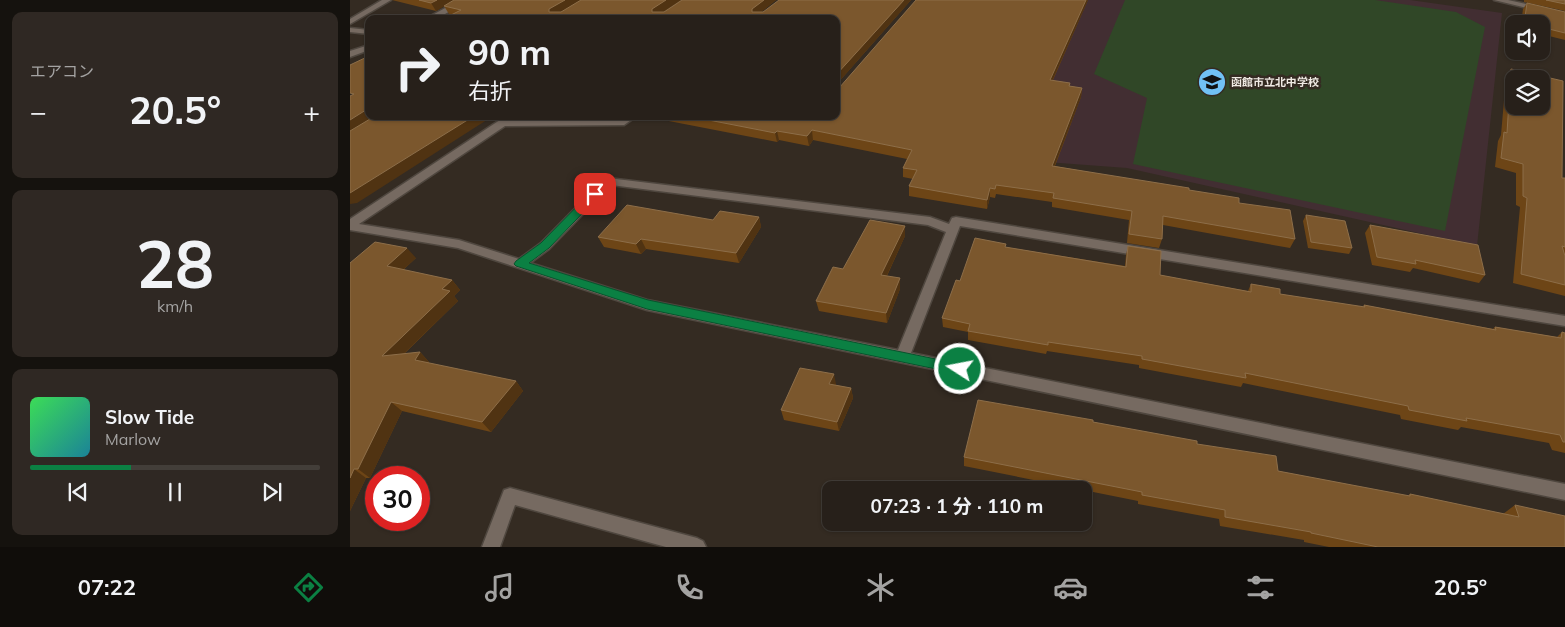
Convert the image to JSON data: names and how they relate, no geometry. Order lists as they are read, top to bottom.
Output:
{
  "places": {
    "school or university": ["函館市立北中学校"]
  },
  "page": {
    "tile": [
      "エアコン",
      ["28", "km/h"]
    ],
    "turn": ["90 m", "右折"],
    "heat": ["−", "20.5°", "+"],
    "song": ["Slow Tide", "Marlow"],
    "limit": "30",
    "trip": "07:23 · 1 分 · 110 m",
    "tabs": ["07:22", "20.5°"]
  }
}
